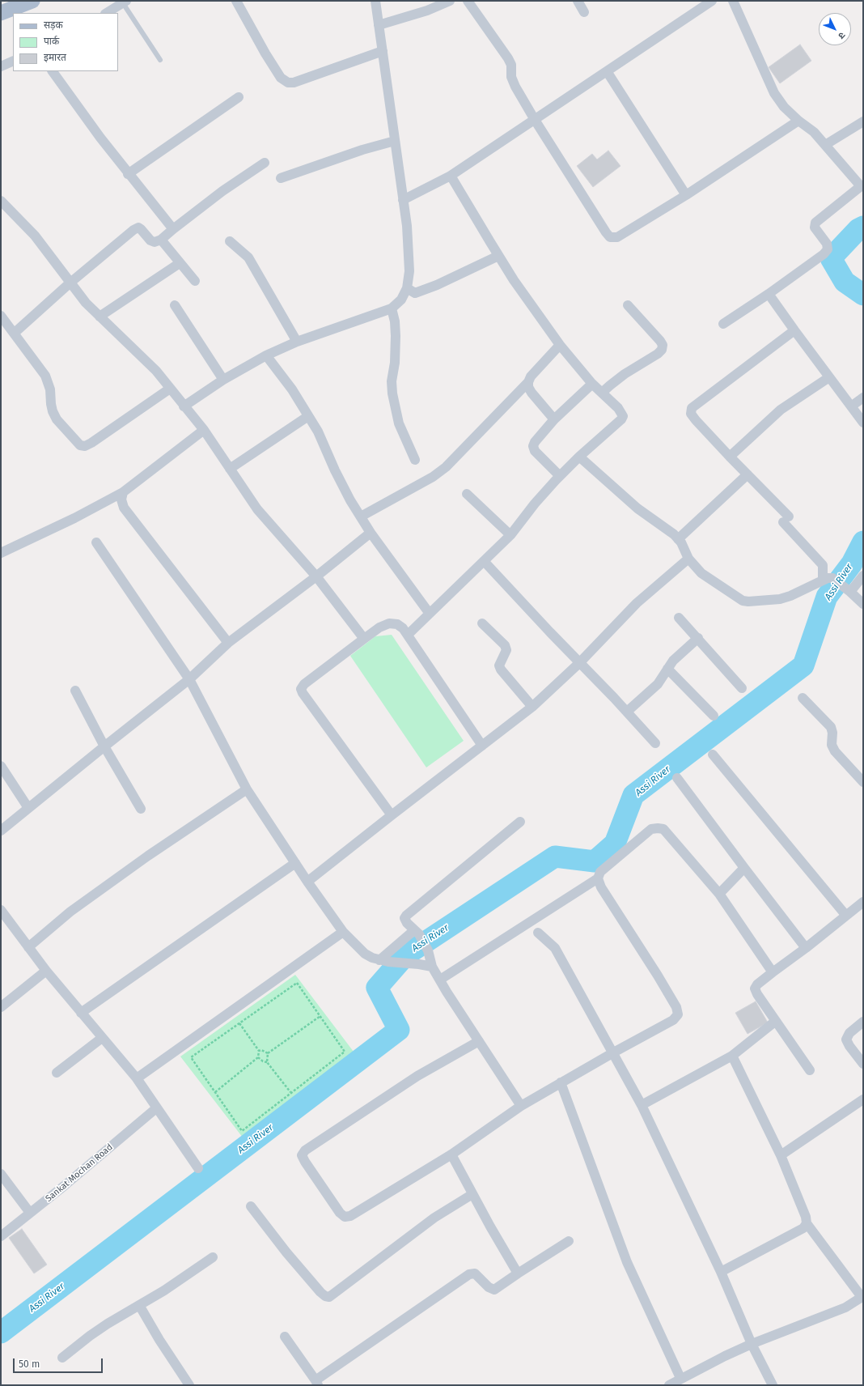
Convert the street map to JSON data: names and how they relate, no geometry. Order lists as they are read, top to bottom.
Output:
{
  "streets": {
    "street": ["Sankat Mochan Road"]
  },
  "water": ["Assi River"],
  "legend": ["सड़क", "पार्क", "इमारत"],
  "scale_bar": "50 m",
  "north": "bottom right"
}
